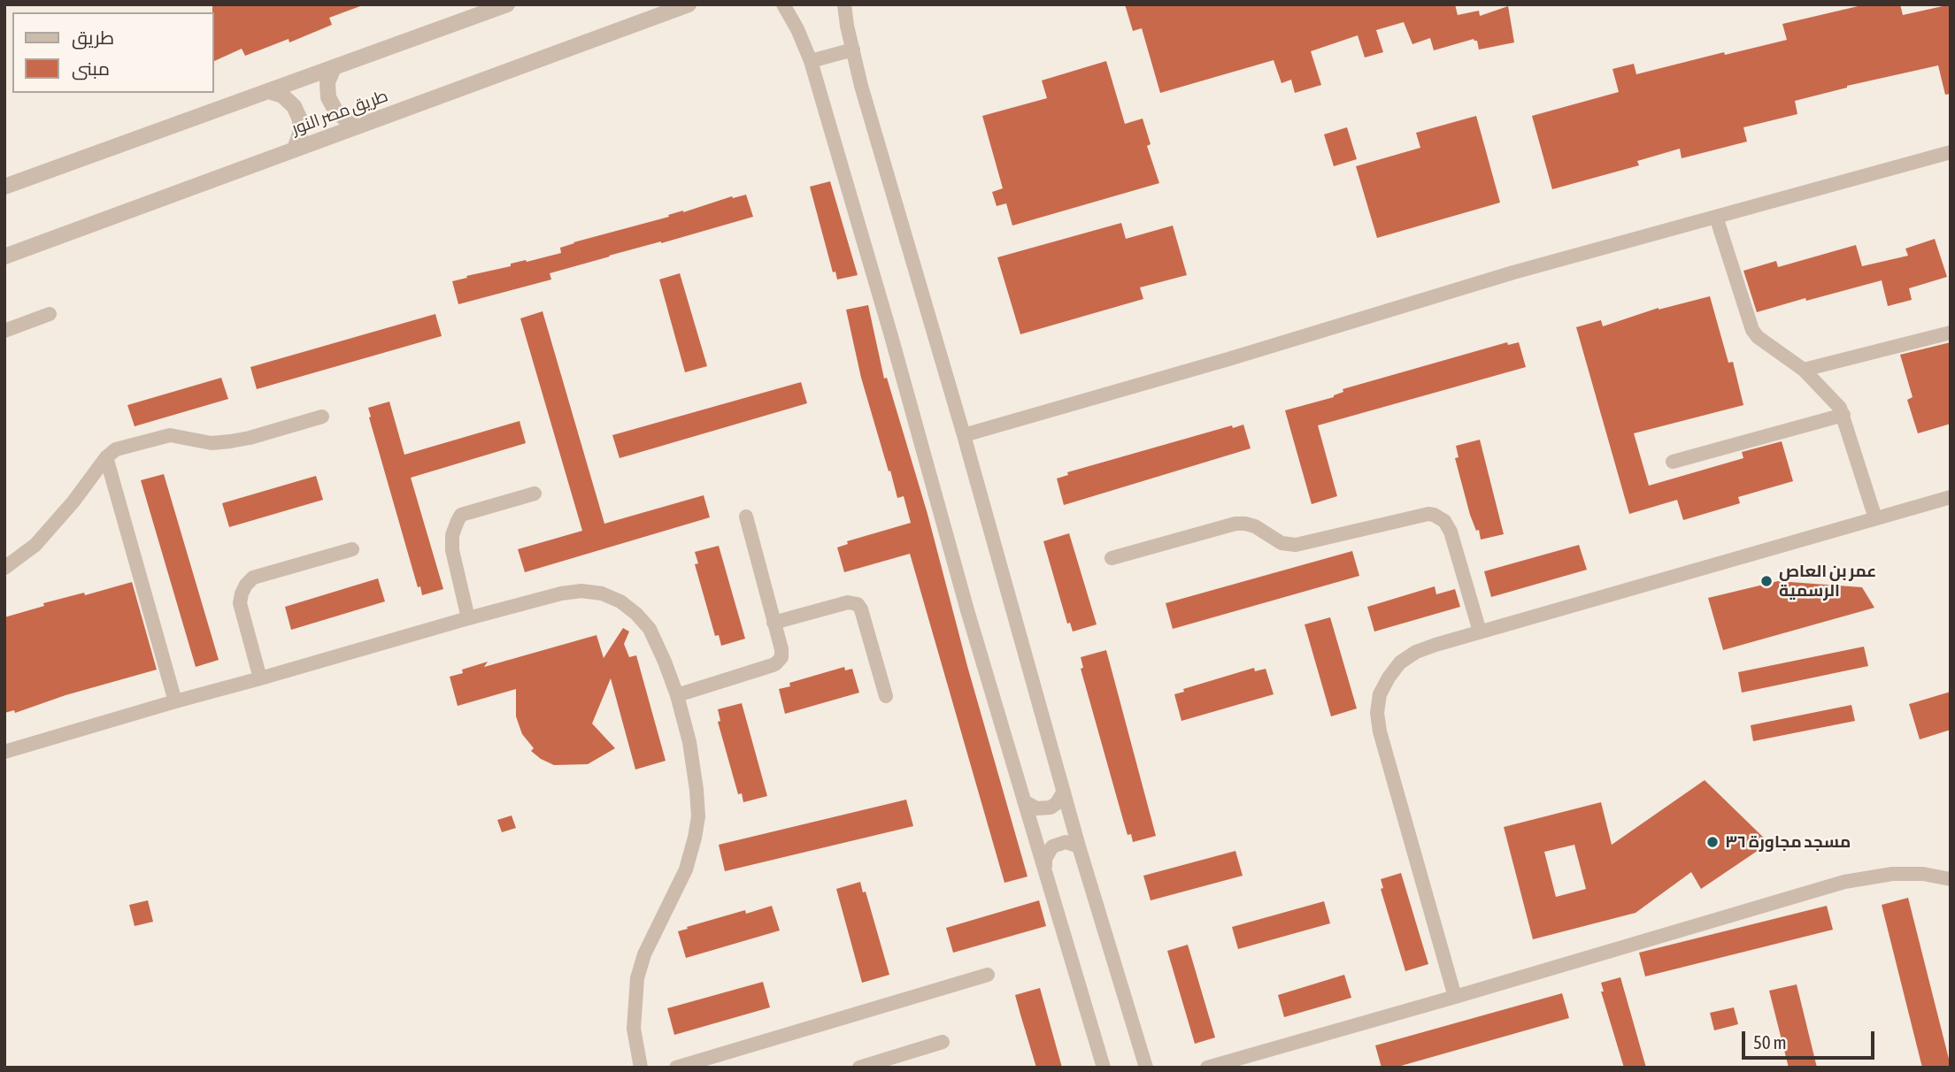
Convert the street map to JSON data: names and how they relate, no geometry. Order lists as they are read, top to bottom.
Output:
{
  "streets": {
    "street": ["طريق مصر النور"]
  },
  "places": ["عمر بن العاص الرسمية", "مسجد مجاورة ٣٦"],
  "legend": ["طريق", "مبنى"],
  "scale_bar": "50 m"
}
